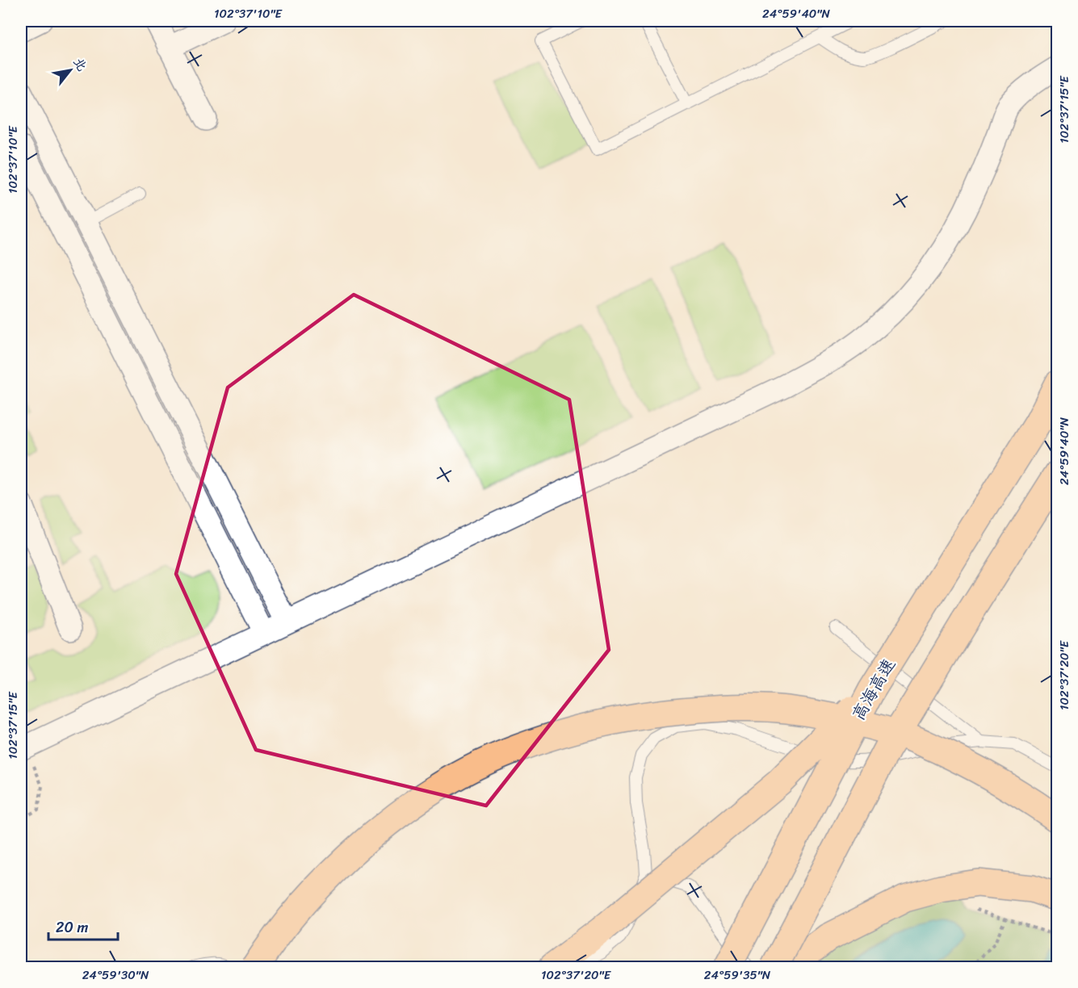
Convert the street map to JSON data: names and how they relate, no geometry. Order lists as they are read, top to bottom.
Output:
{
  "streets": {
    "highway": ["高海高速"]
  },
  "scale_bar": "20 m",
  "north": "top right",
  "coordinates": [
    "102°37'10\"E",
    "24°59'40\"N",
    "102°37'15\"E",
    "102°37'20\"E",
    "24°59'30\"N",
    "24°59'35\"N"
  ]
}
